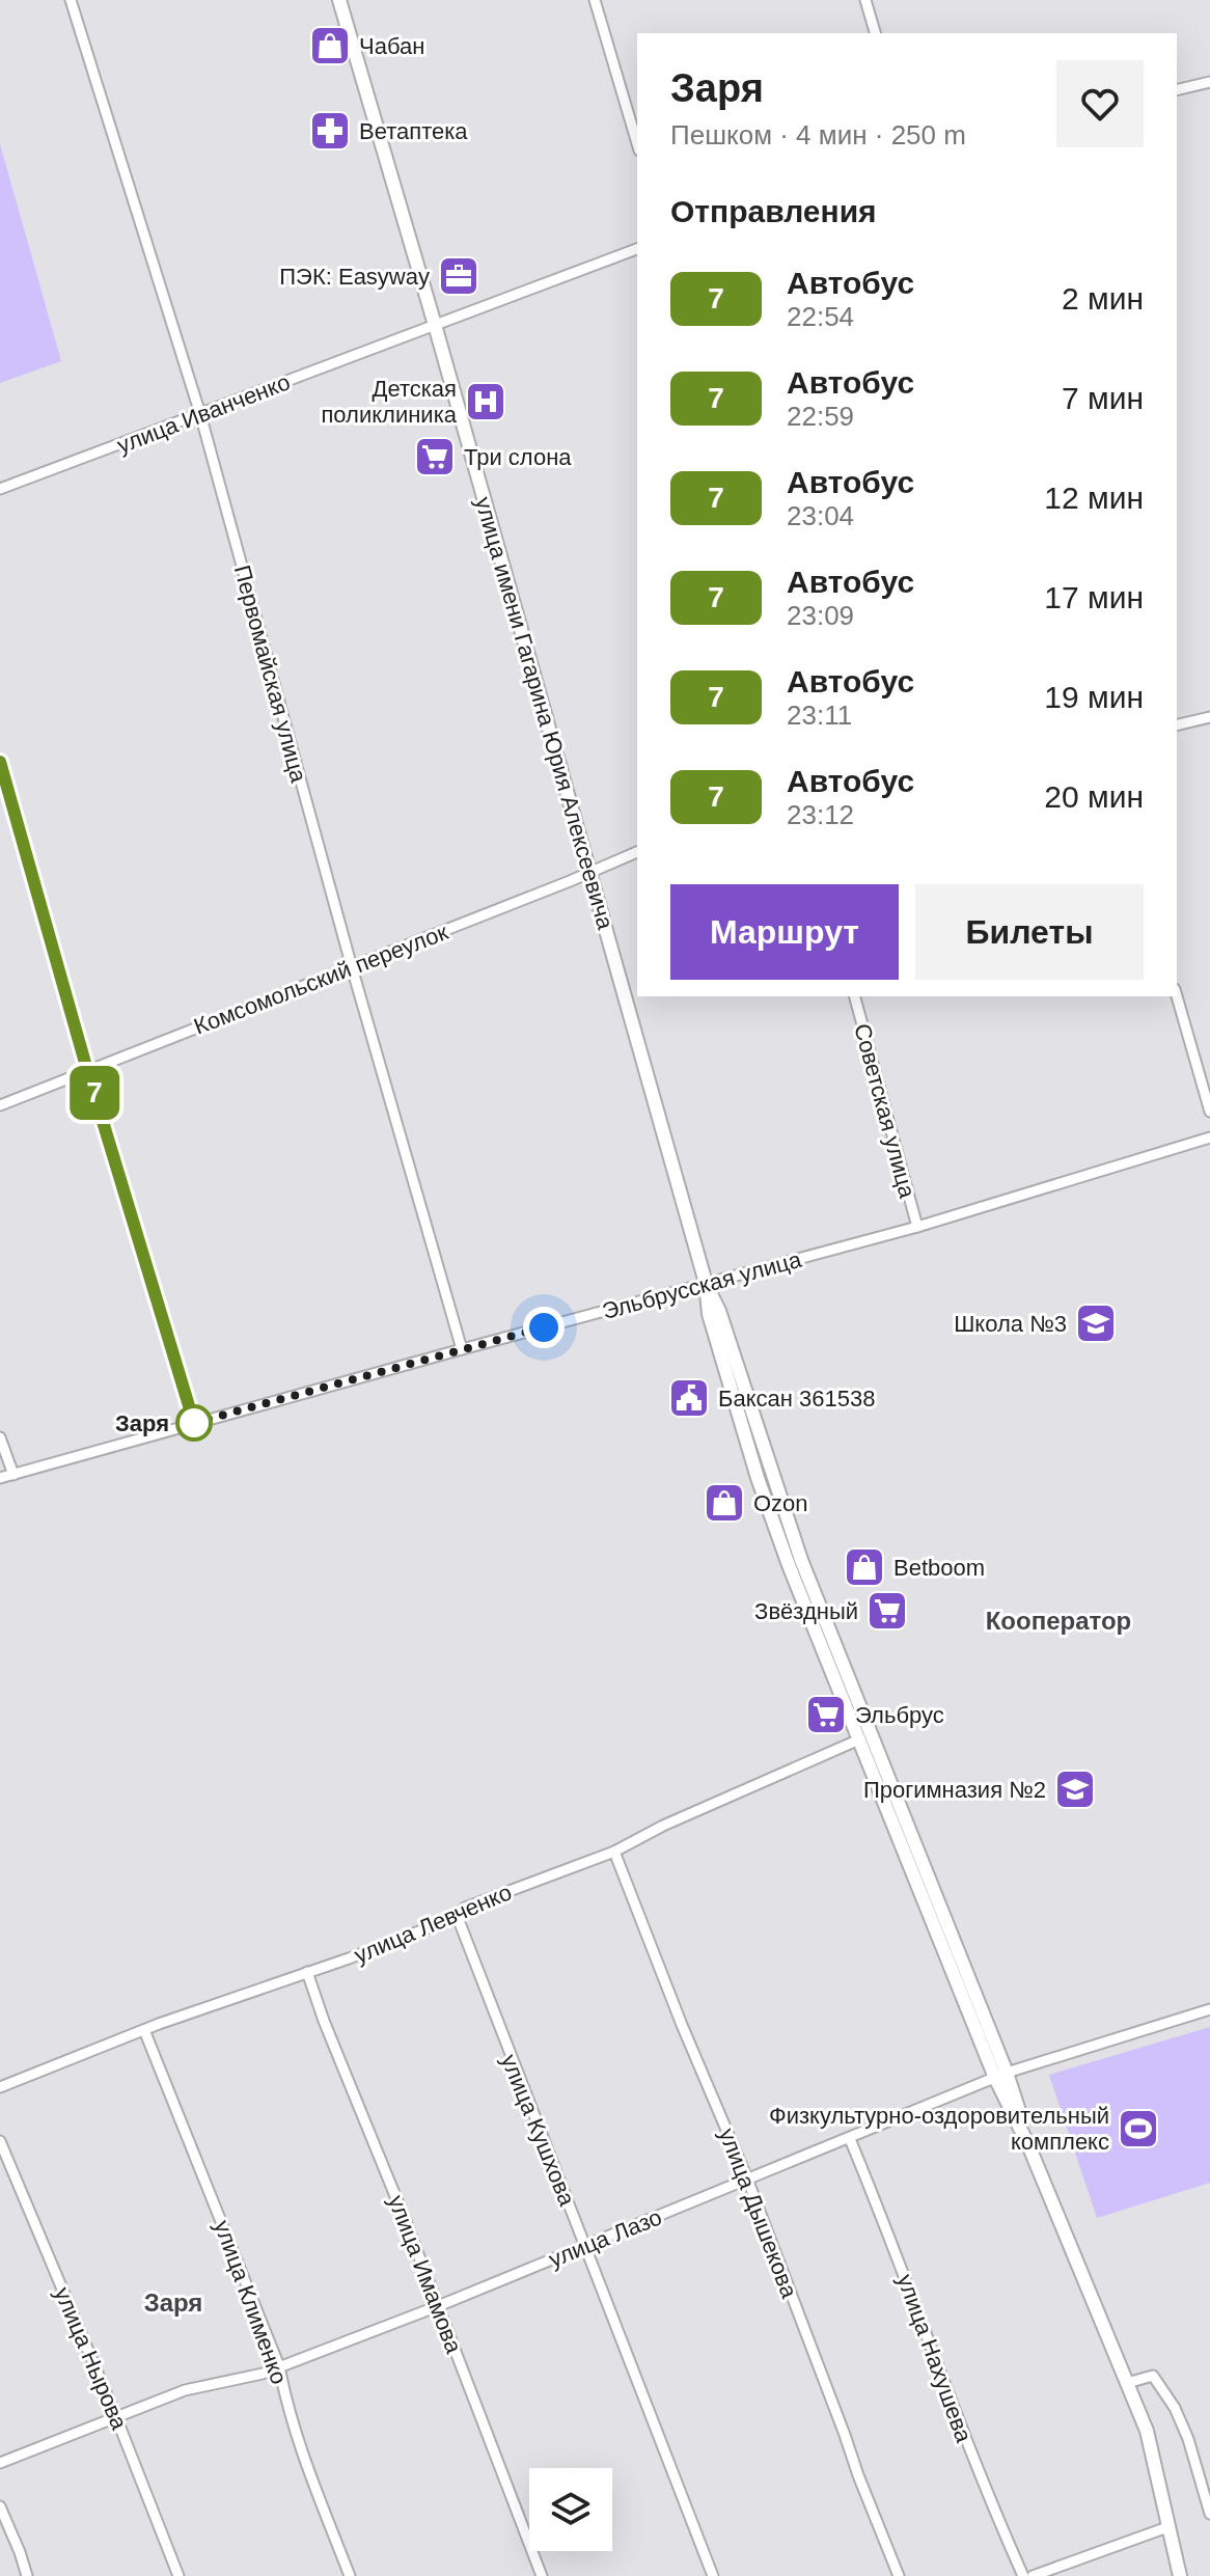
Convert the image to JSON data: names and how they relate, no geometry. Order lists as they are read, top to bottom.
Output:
{
  "streets": {
    "street": [
      "улица Иванченко",
      "Первомайская улица",
      "улица имени Гагарина Юрия Алексеевича",
      "Комсомольский переулок",
      "Советская улица",
      "Эльбрусская улица",
      "улица Левченко",
      "улица Кушхова",
      "улица Дышекова",
      "улица Лазо",
      "улица Имамова",
      "улица Клименко",
      "улица Нырова",
      "улица Нахушева"
    ]
  },
  "crossings": [
    ["улица Иванченко", "Первомайская улица"],
    ["улица Иванченко", "улица имени Гагарина Юрия Алексеевича"],
    ["Первомайская улица", "Комсомольский переулок"],
    ["Первомайская улица", "Эльбрусская улица"],
    ["улица имени Гагарина Юрия Алексеевича", "Комсомольский переулок"],
    ["улица имени Гагарина Юрия Алексеевича", "Эльбрусская улица"],
    ["улица имени Гагарина Юрия Алексеевича", "улица Левченко"],
    ["улица имени Гагарина Юрия Алексеевича", "улица Лазо"],
    ["Советская улица", "Эльбрусская улица"],
    ["улица Левченко", "улица Кушхова"],
    ["улица Левченко", "улица Дышекова"],
    ["улица Левченко", "улица Имамова"],
    ["улица Левченко", "улица Клименко"],
    ["улица Кушхова", "улица Лазо"],
    ["улица Дышекова", "улица Лазо"],
    ["улица Лазо", "улица Имамова"],
    ["улица Лазо", "улица Клименко"],
    ["улица Лазо", "улица Нырова"],
    ["улица Лазо", "улица Нахушева"]
  ],
  "districts": ["Кооператор", "Заря"],
  "places": {
    "shop": ["Чабан", "Ozon", "Betboom"],
    "pharmacy": ["Ветаптека"],
    "office": ["ПЭК: Easyway"],
    "hospital": ["Детская поликлиника"],
    "supermarket": ["Три слона", "Звёздный", "Эльбрус"],
    "school or university": ["Школа №3", "Прогимназия №2"],
    "public building": ["Баксан 361538"],
    "other": ["Заря"],
    "sports": ["Физкультурно-оздоровительный комплекс"]
  },
  "lines": ["bus line 7"],
  "page": {
    "on_map": "7",
    "heading": [
      ["Заря", "Пешком · 4 мин · 250 m"],
      "Отправления"
    ],
    "list": [
      {
        "mark": "7",
        "name": "Автобус",
        "note": "22:54",
        "value": "2 мин"
      },
      {
        "mark": "7",
        "name": "Автобус",
        "note": "22:59",
        "value": "7 мин"
      },
      {
        "mark": "7",
        "name": "Автобус",
        "note": "23:04",
        "value": "12 мин"
      },
      {
        "mark": "7",
        "name": "Автобус",
        "note": "23:09",
        "value": "17 мин"
      },
      {
        "mark": "7",
        "name": "Автобус",
        "note": "23:11",
        "value": "19 мин"
      },
      {
        "mark": "7",
        "name": "Автобус",
        "note": "23:12",
        "value": "20 мин"
      }
    ],
    "buttons": ["Маршрут", "Билеты"]
  }
}
